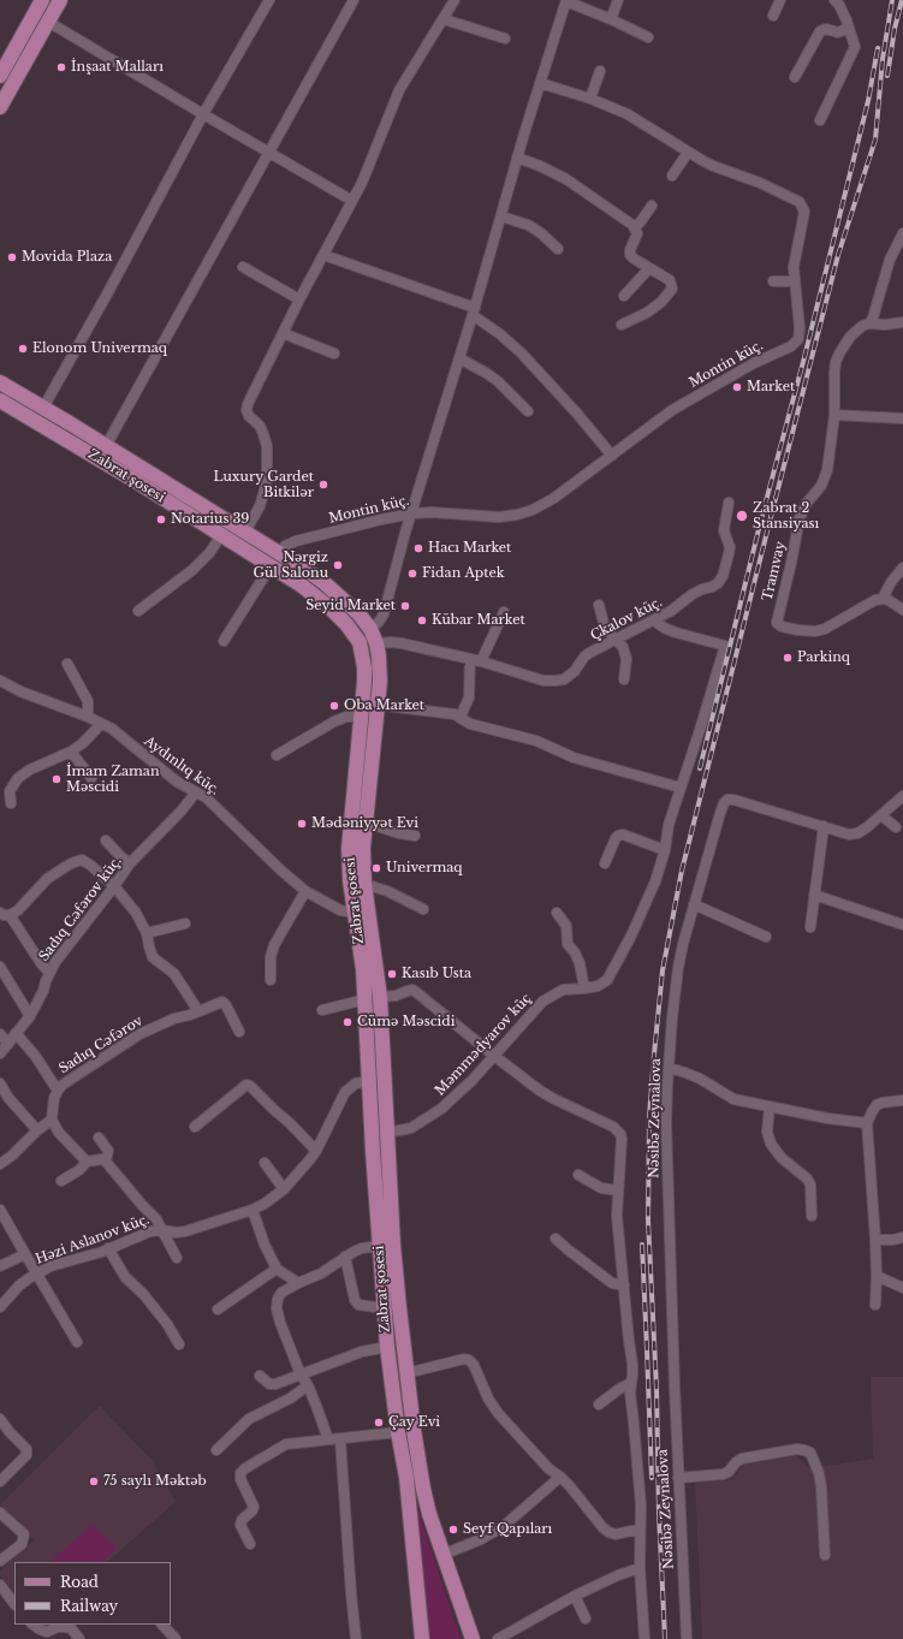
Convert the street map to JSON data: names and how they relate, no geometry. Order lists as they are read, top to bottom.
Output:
{
  "streets": {
    "main road": ["Zabrat şosesi"],
    "street": [
      "Montin küç.",
      "Tramvay",
      "Çkalov küç.",
      "Aydınlıq küç.",
      "Sadıq Cəfərov küç.",
      "Sadıq Cəfərov",
      "Məmmədyarov küç",
      "Nəsibə Zeynalova",
      "Həzi Aslanov küç."
    ]
  },
  "crossings": [
    ["Montin küç.", "Zabrat şosesi"],
    ["Zabrat şosesi", "Çkalov küç."],
    ["Zabrat şosesi", "Aydınlıq küç."],
    ["Zabrat şosesi", "Məmmədyarov küç"],
    ["Zabrat şosesi", "Həzi Aslanov küç."],
    ["Çkalov küç.", "Məmmədyarov küç"],
    ["Aydınlıq küç.", "Sadıq Cəfərov küç."]
  ],
  "places": [
    "İnşaat Malları",
    "Movida Plaza",
    "Elonom Univermaq",
    "Market",
    "Luxury Gardet Bitkilər",
    "Zabrat 2 Stansiyası",
    "Notarius 39",
    "Hacı Market",
    "Nərgiz Gül Salonu",
    "Fidan Aptek",
    "Seyid Market",
    "Kübar Market",
    "Parkinq",
    "Oba Market",
    "İmam Zaman Məscidi",
    "Mədəniyyət Evi",
    "Univermaq",
    "Kasıb Usta",
    "Cümə Məscidi",
    "Çay Evi",
    "75 saylı Məktəb",
    "Seyf Qapıları"
  ],
  "legend": ["Road", "Railway"]
}
